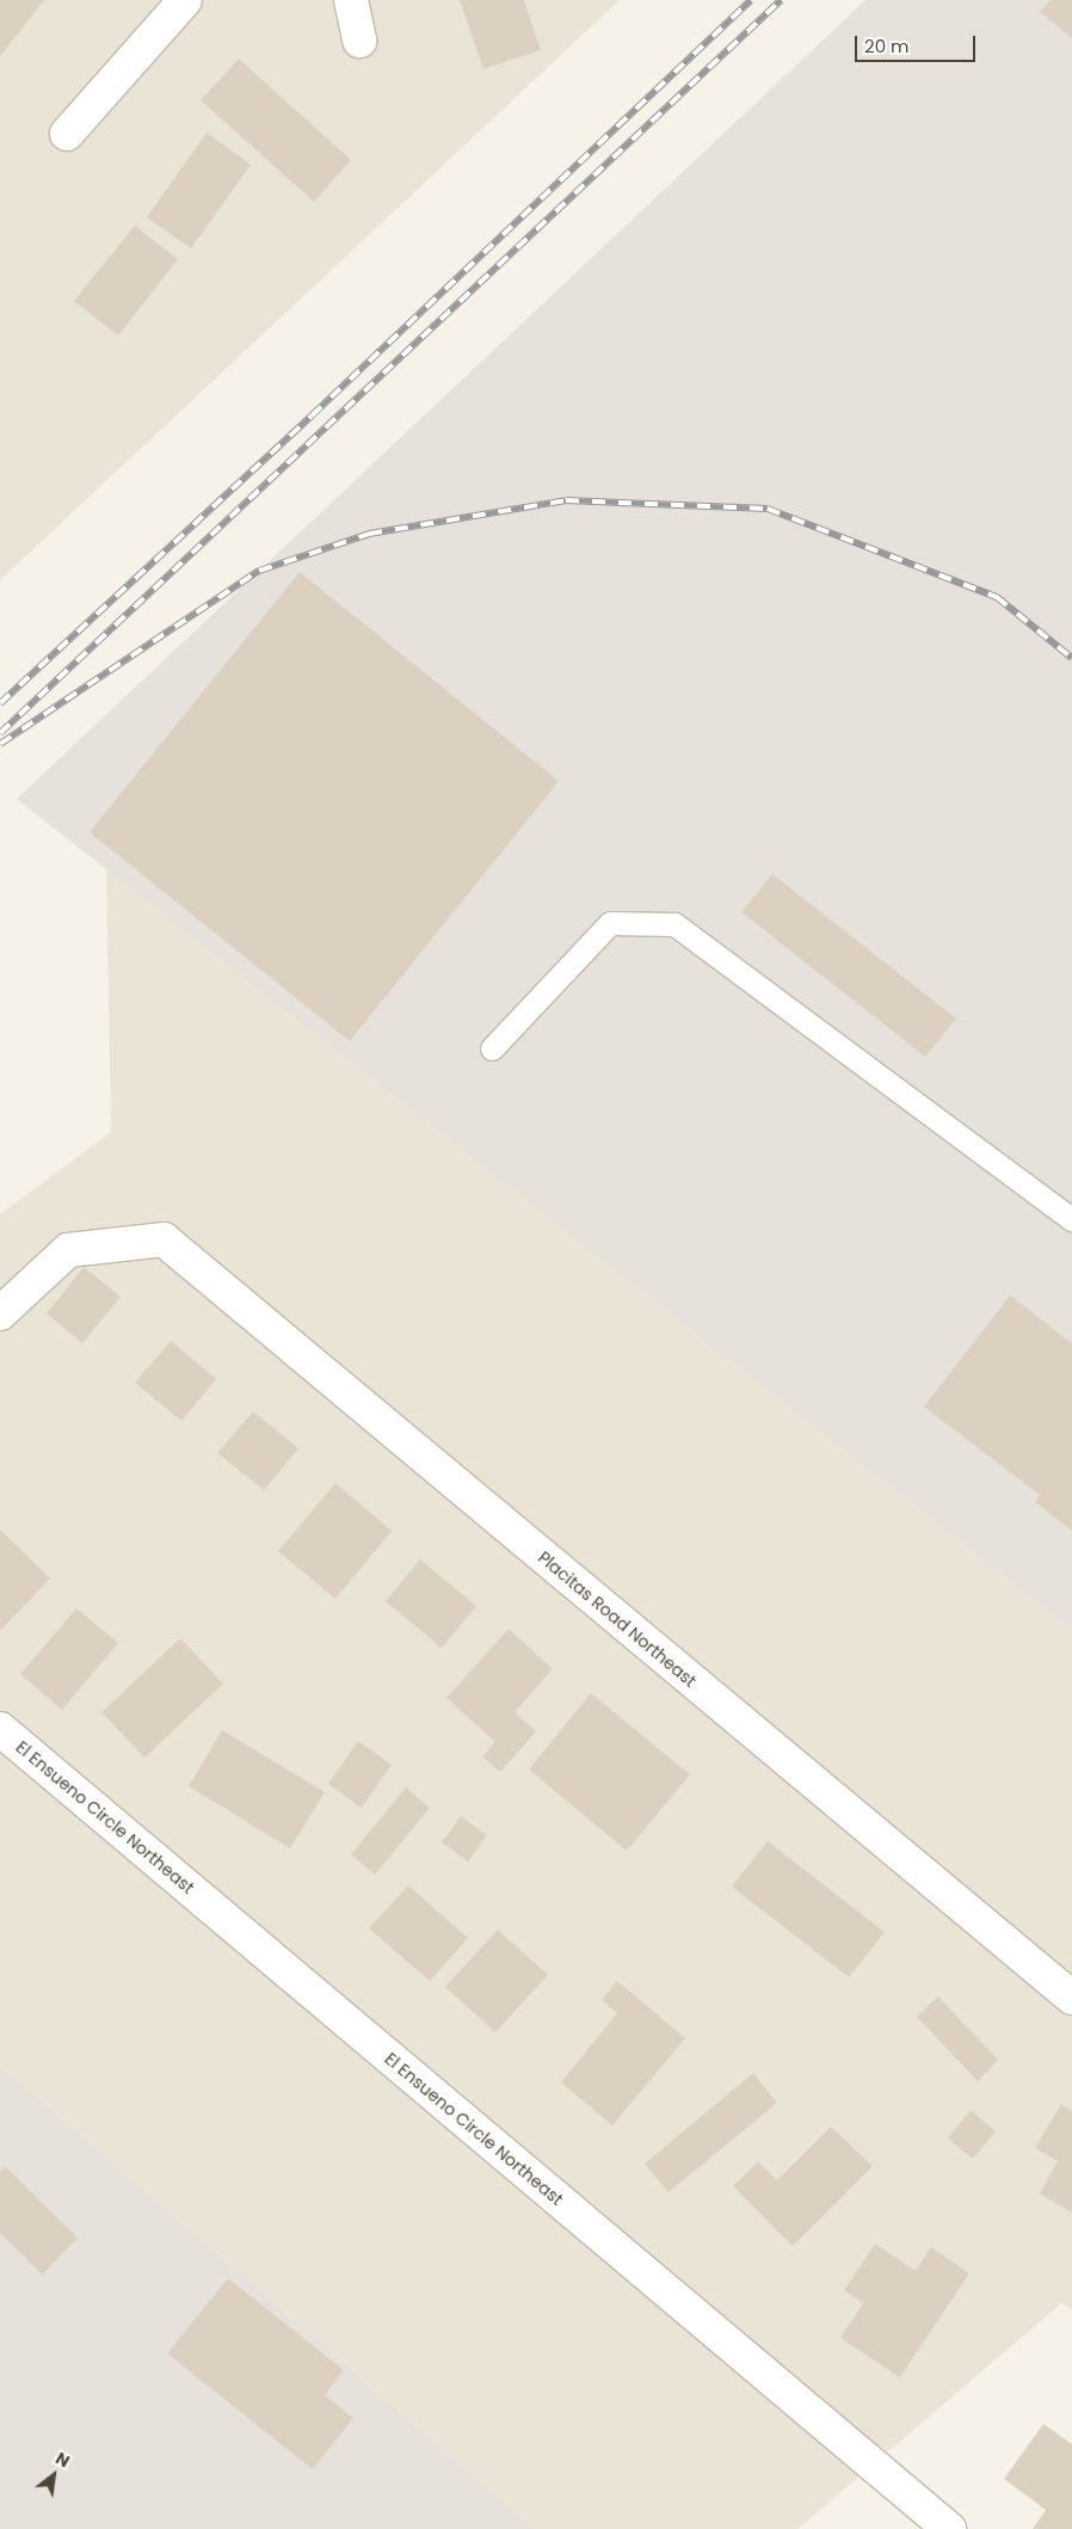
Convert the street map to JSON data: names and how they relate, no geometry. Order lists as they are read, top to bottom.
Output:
{
  "streets": {
    "street": ["Placitas Road Northeast", "El Ensueno Circle Northeast"]
  },
  "scale_bar": "20 m",
  "north": "top right"
}
